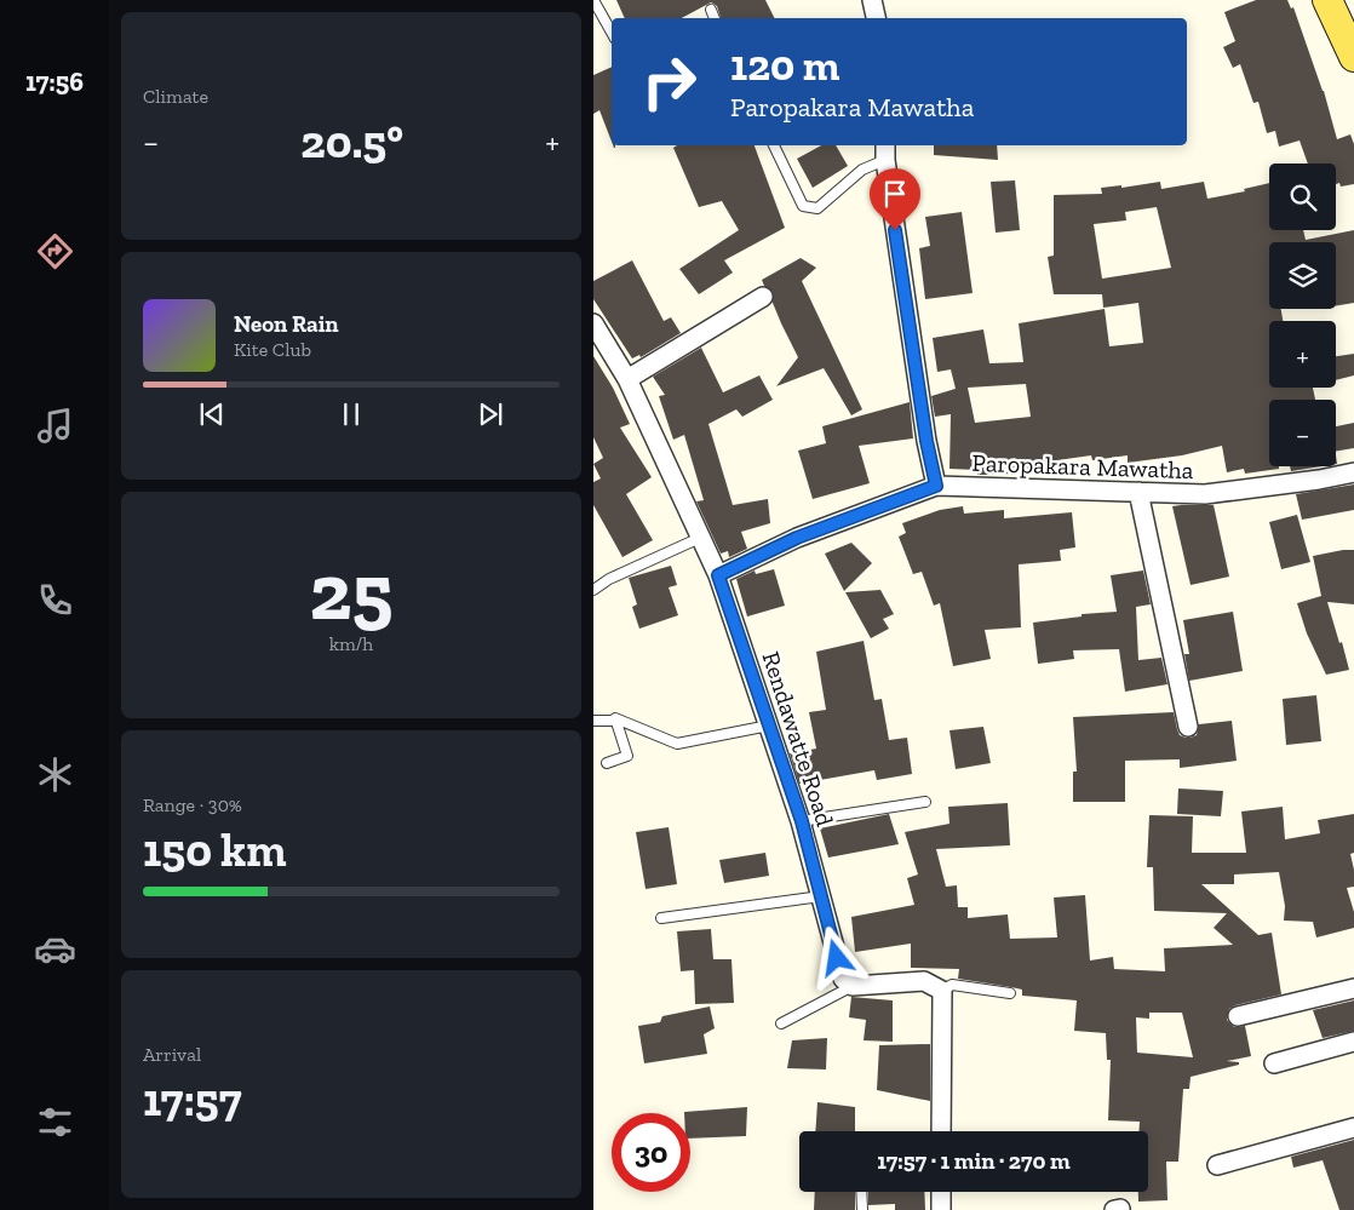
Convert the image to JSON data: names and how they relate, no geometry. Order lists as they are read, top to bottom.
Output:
{
  "streets": {
    "street": ["Paropakara Mawatha", "Rendawatte Road"]
  },
  "crossings": [
    ["Paropakara Mawatha", "Rendawatte Road"]
  ],
  "page": {
    "tabs": "17:56",
    "tile": [
      "Climate",
      ["25", "km/h"],
      ["Range · 30%", "150 km"],
      ["Arrival", "17:57"]
    ],
    "turn": ["120 m", "Paropakara Mawatha"],
    "heat": ["−", "20.5°", "+"],
    "map_buttons": ["+", "−"],
    "song": ["Neon Rain", "Kite Club"],
    "limit": "30",
    "trip": "17:57 · 1 min · 270 m"
  }
}
